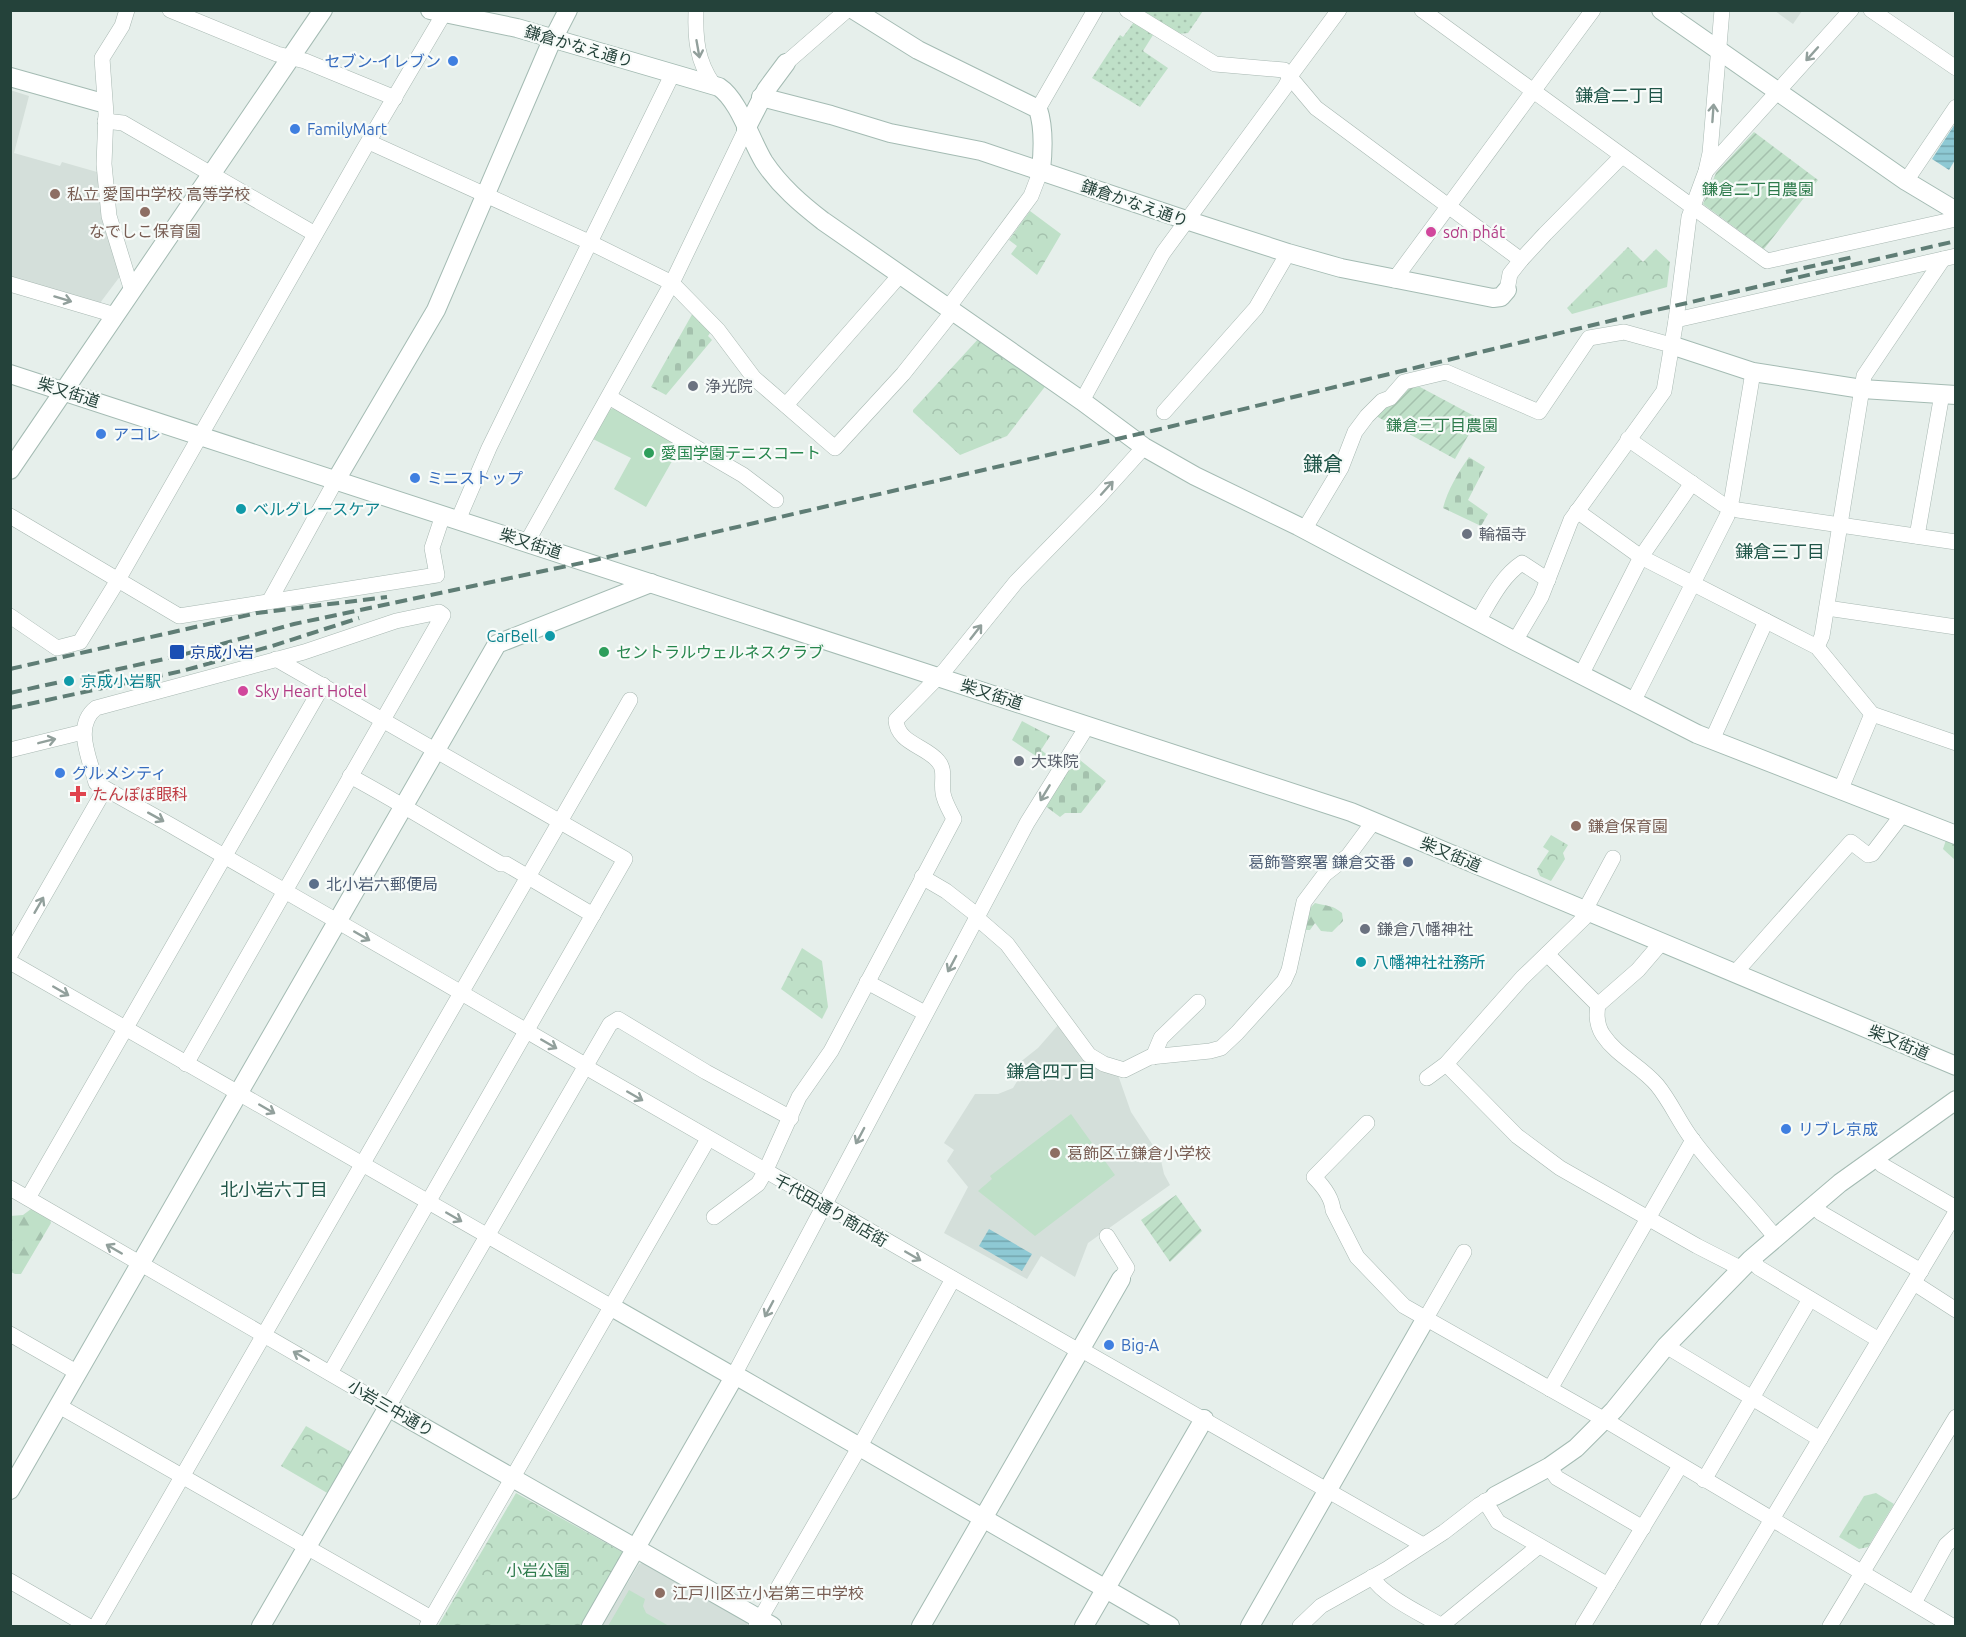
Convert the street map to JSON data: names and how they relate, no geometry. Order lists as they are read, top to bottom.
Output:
{
  "streets": {
    "street": [
      "鎌倉かなえ通り",
      "柴又街道",
      "千代田通り商店街",
      "小岩三中通り"
    ]
  },
  "one_way": ["千代田通り商店街"],
  "districts": [
    "鎌倉二丁目",
    "鎌倉",
    "鎌倉三丁目",
    "鎌倉四丁目",
    "北小岩六丁目"
  ],
  "parks": ["鎌倉二丁目農園", "鎌倉三丁目農園", "小岩公園"],
  "places": {
    "other": [
      "セブン-イレブン",
      "FamilyMart",
      "私立 愛国中学校 高等学校",
      "なでしこ保育園",
      "sơn phát",
      "浄光院",
      "アコレ",
      "愛国学園テニスコート",
      "ミニストップ",
      "ベルグレースケア",
      "輪福寺",
      "CarBell",
      "セントラルウェルネスクラブ",
      "京成小岩駅",
      "Sky Heart Hotel",
      "大珠院",
      "グルメシティ",
      "鎌倉保育園",
      "葛飾警察署 鎌倉交番",
      "北小岩六郵便局",
      "鎌倉八幡神社",
      "八幡神社社務所",
      "リブレ京成",
      "葛飾区立鎌倉小学校",
      "Big-A",
      "江戸川区立小岩第三中学校"
    ],
    "transit": ["京成小岩"],
    "health": ["たんぽぽ眼科"]
  }
}
